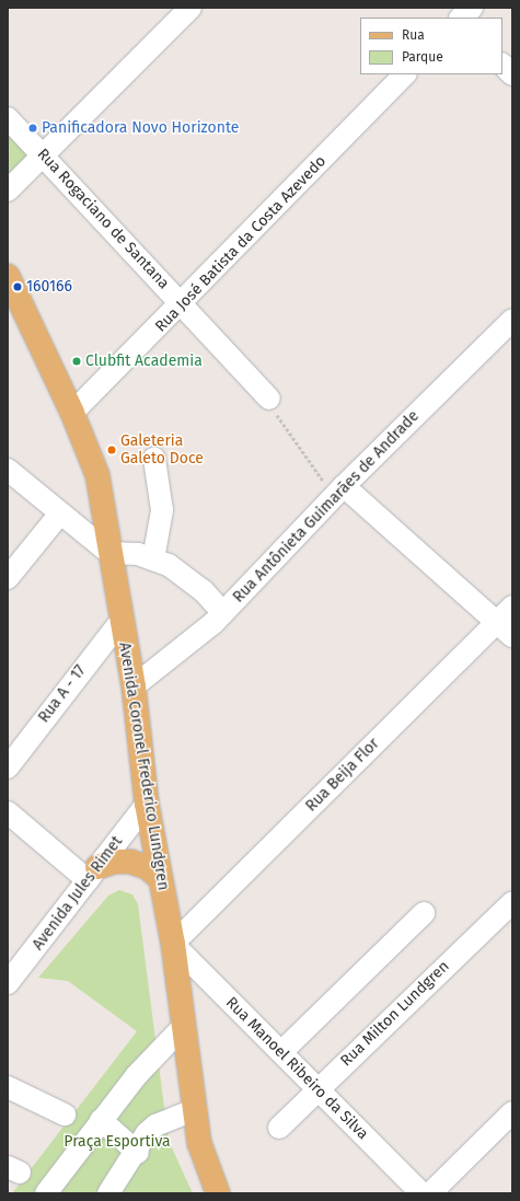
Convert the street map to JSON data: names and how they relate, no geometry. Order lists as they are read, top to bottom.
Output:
{
  "streets": {
    "main road": ["Avenida Coronel Frederico Lundgren"],
    "street": [
      "Rua Rogaciano de Santana",
      "Rua José Batista da Costa Azevedo",
      "Rua Antônieta Guimarães de Andrade",
      "Rua A - 17",
      "Rua Beija Flor",
      "Avenida Jules Rimet",
      "Rua Milton Lundgren",
      "Rua Manoel Ribeiro da Silva"
    ]
  },
  "crossings": [
    ["Rua Rogaciano de Santana", "Rua José Batista da Costa Azevedo"],
    ["Rua José Batista da Costa Azevedo", "Avenida Coronel Frederico Lundgren"],
    ["Rua Antônieta Guimarães de Andrade", "Avenida Coronel Frederico Lundgren"],
    ["Rua A - 17", "Avenida Coronel Frederico Lundgren"],
    ["Avenida Coronel Frederico Lundgren", "Rua Beija Flor"],
    ["Avenida Coronel Frederico Lundgren", "Avenida Jules Rimet"],
    ["Avenida Coronel Frederico Lundgren", "Rua Manoel Ribeiro da Silva"],
    ["Rua Beija Flor", "Rua Manoel Ribeiro da Silva"],
    ["Rua Milton Lundgren", "Rua Manoel Ribeiro da Silva"]
  ],
  "parks": ["Praça Esportiva"],
  "places": [
    "Panificadora Novo Horizonte",
    "160166",
    "Clubfit Academia",
    "Galeteria Galeto Doce"
  ],
  "legend": ["Rua", "Parque"]
}
